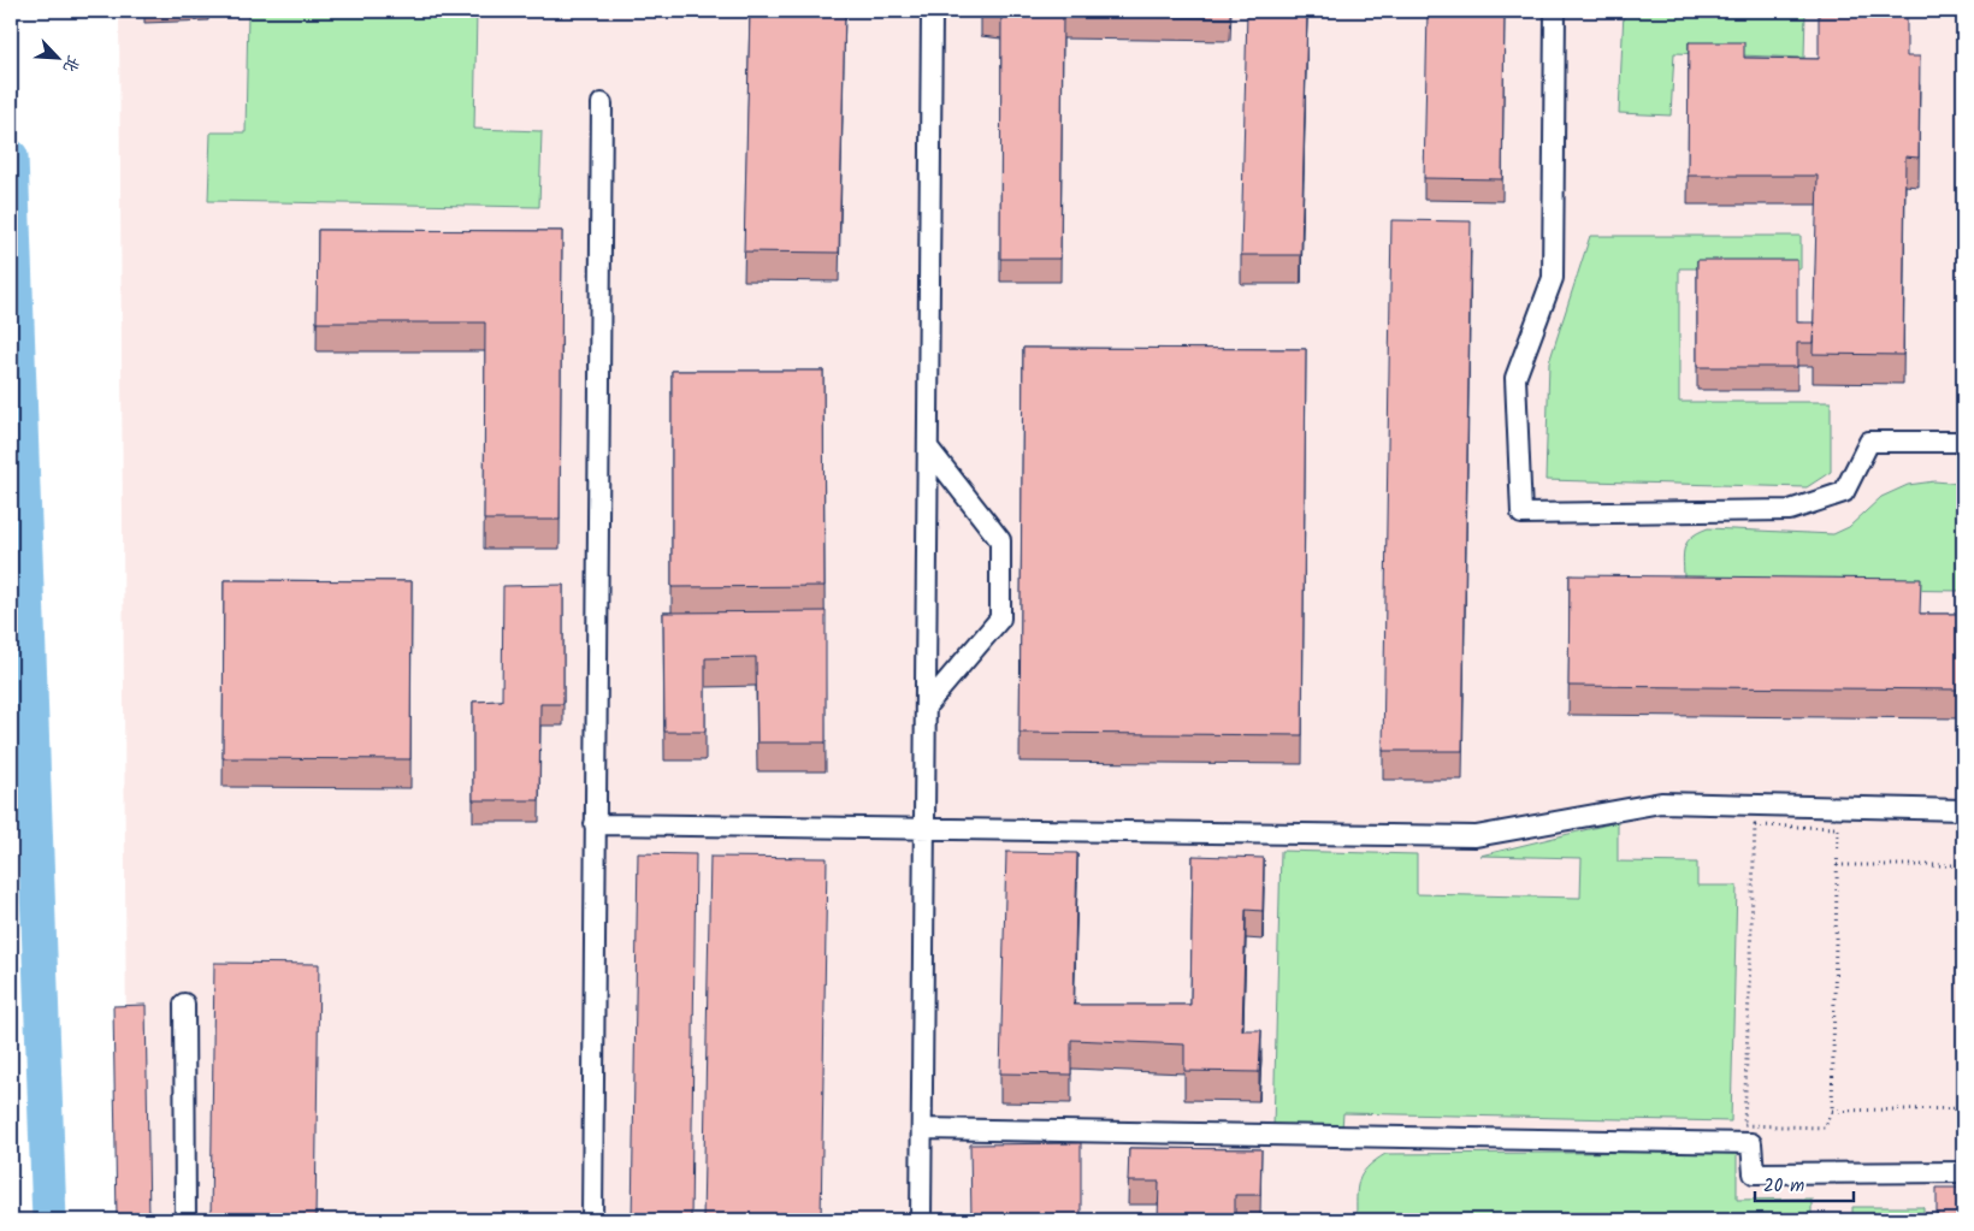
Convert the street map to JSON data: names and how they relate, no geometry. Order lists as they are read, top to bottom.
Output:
{
  "scale_bar": "20 m",
  "north": "bottom right"
}
